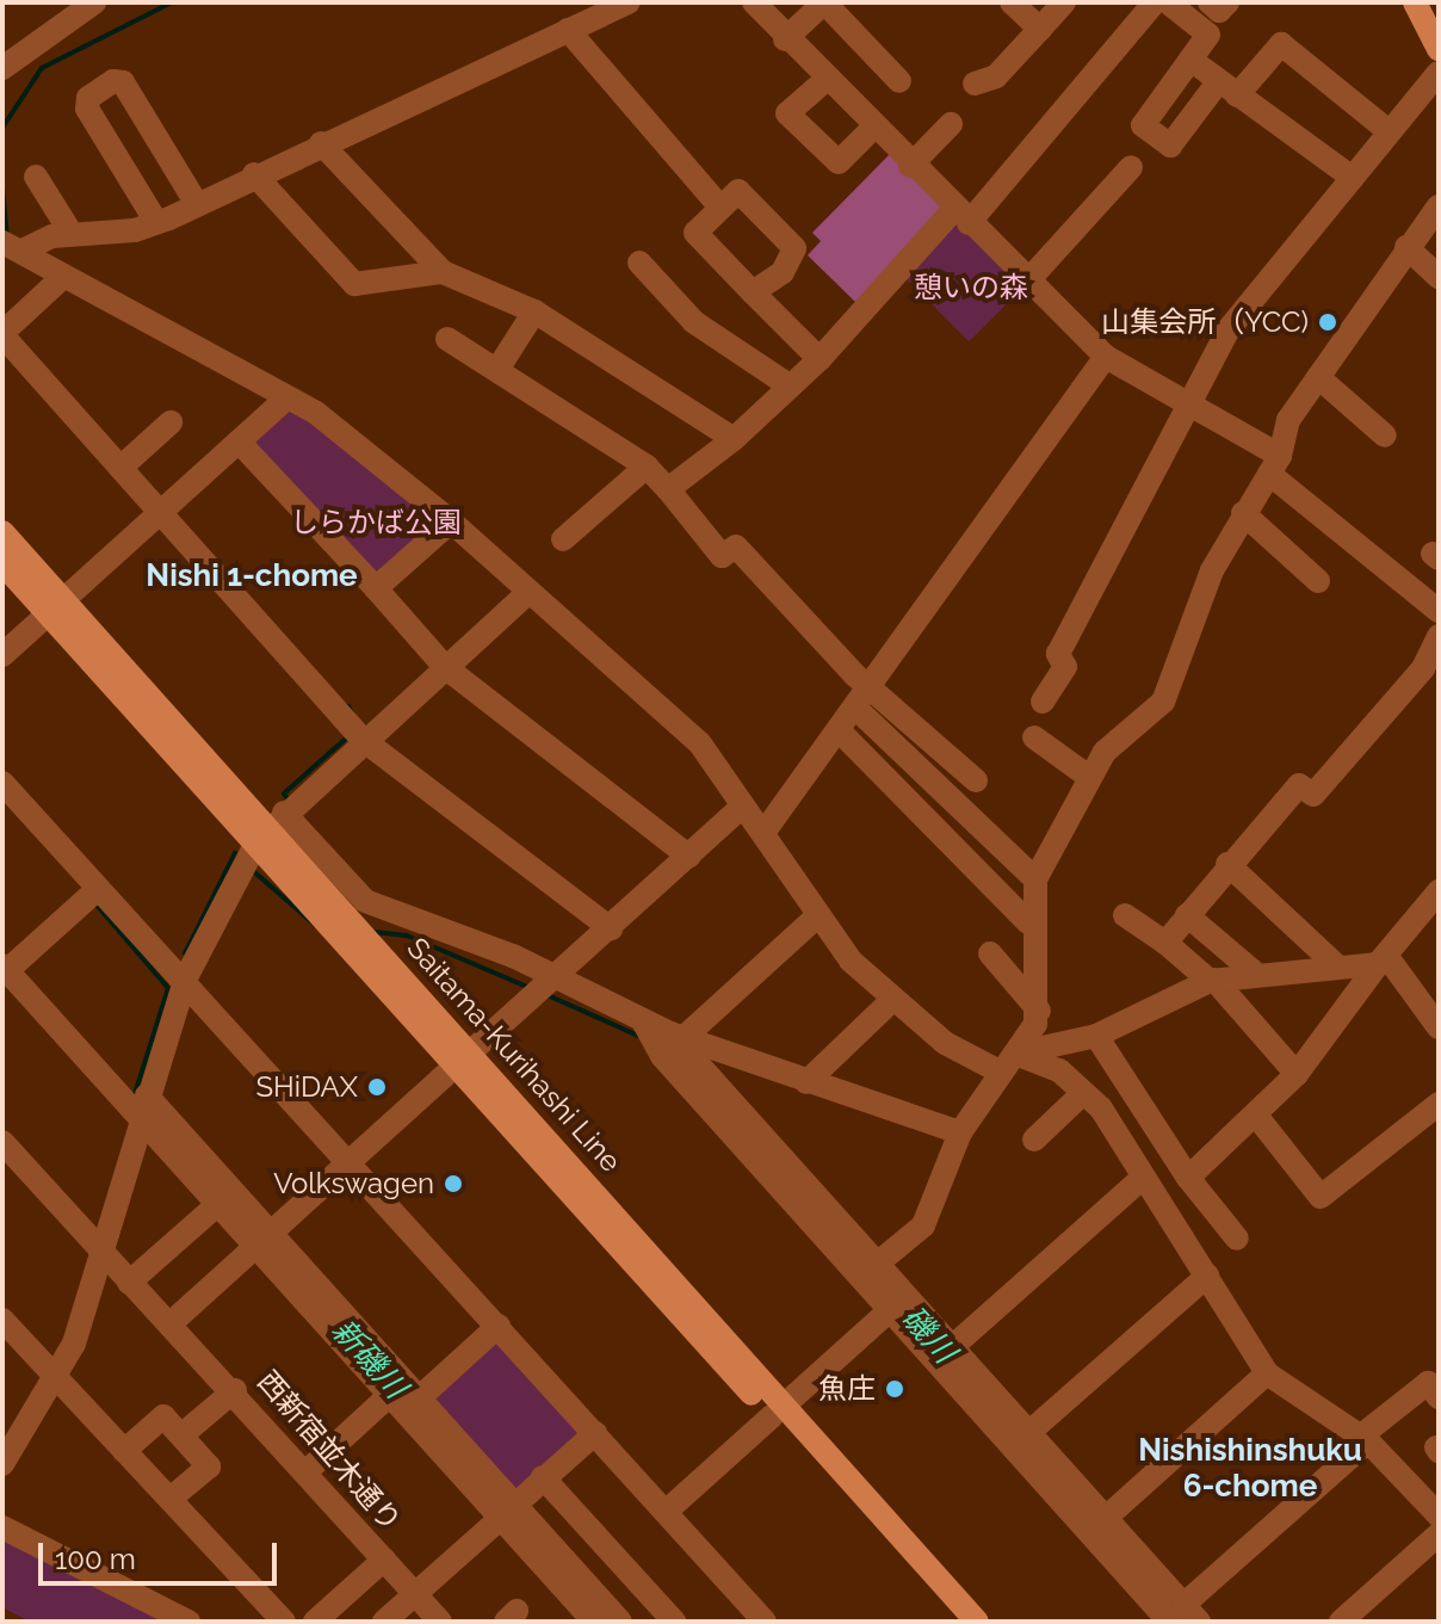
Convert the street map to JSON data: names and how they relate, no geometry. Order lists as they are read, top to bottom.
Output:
{
  "streets": {
    "main road": ["Saitama-Kurihashi Line"],
    "street": ["西新宿並木通り"]
  },
  "districts": ["Nishi 1-chome", "Nishishinshuku 6-chome"],
  "water": ["磯川", "新磯川"],
  "parks": ["憩いの森", "しらかば公園"],
  "places": [
    "山集会所（YCC)",
    "SHiDAX",
    "Volkswagen",
    "魚庄"
  ],
  "scale_bar": "100 m"
}
